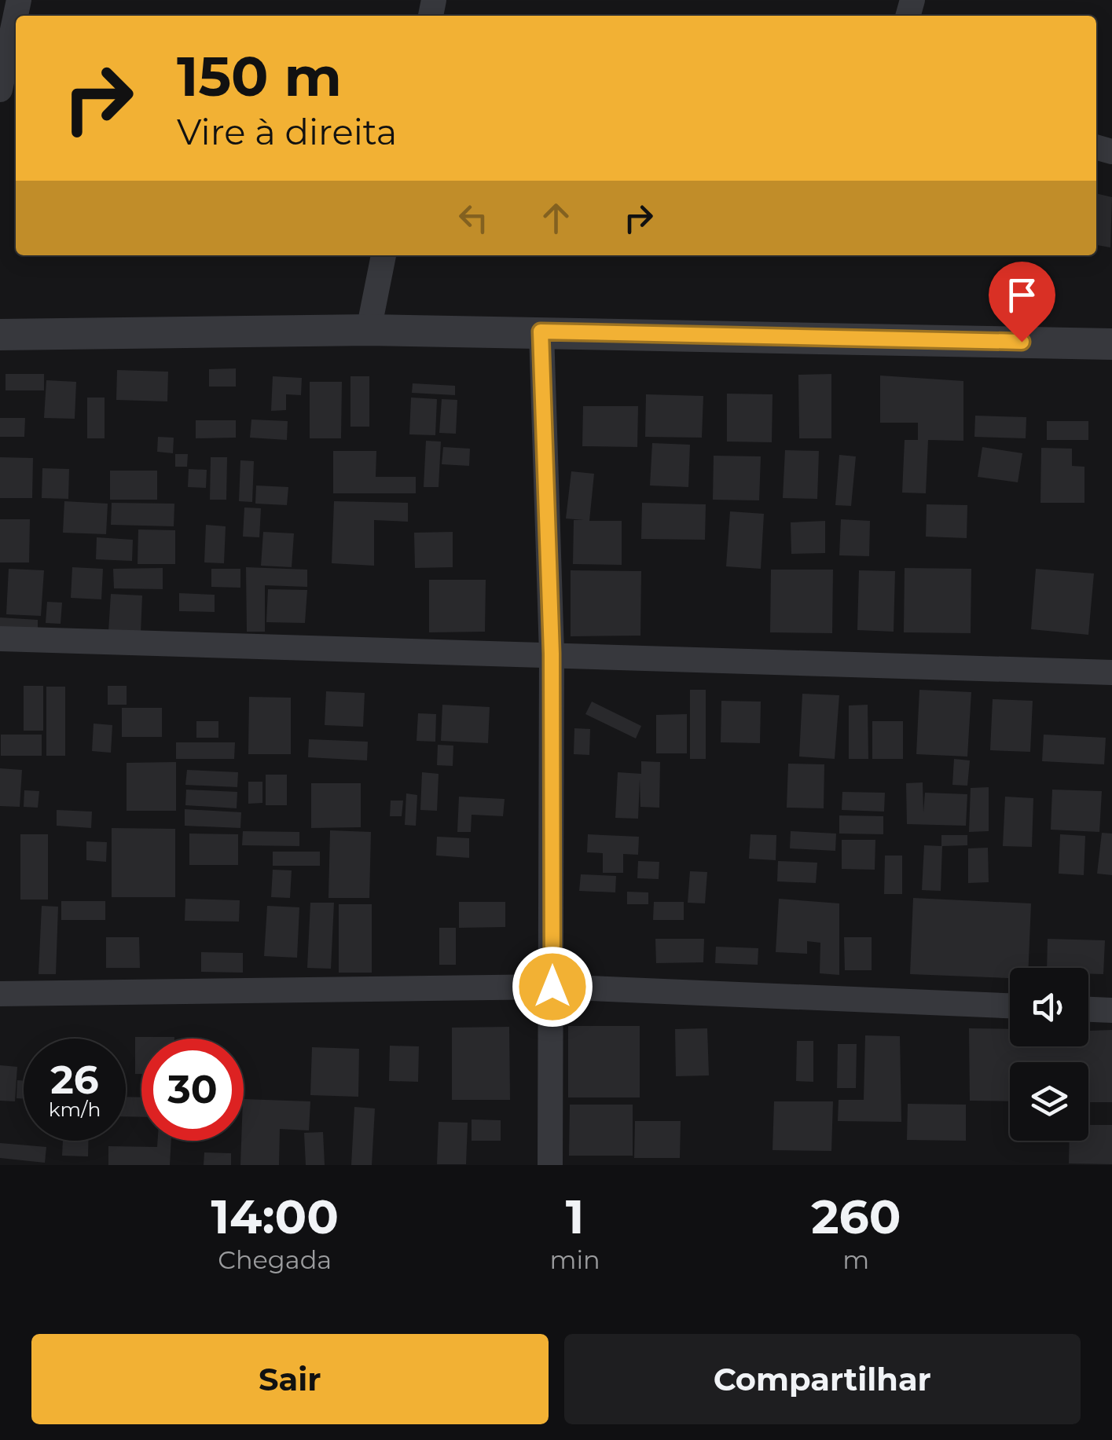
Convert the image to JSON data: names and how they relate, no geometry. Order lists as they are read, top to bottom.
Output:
{
  "page": {
    "turn": ["150 m", "Vire à direita"],
    "speed": "26 km/h",
    "limit": "30",
    "eta": [
      "14:00",
      "Chegada",
      "1",
      "min",
      "260",
      "m"
    ],
    "buttons": ["Sair", "Compartilhar"]
  }
}
